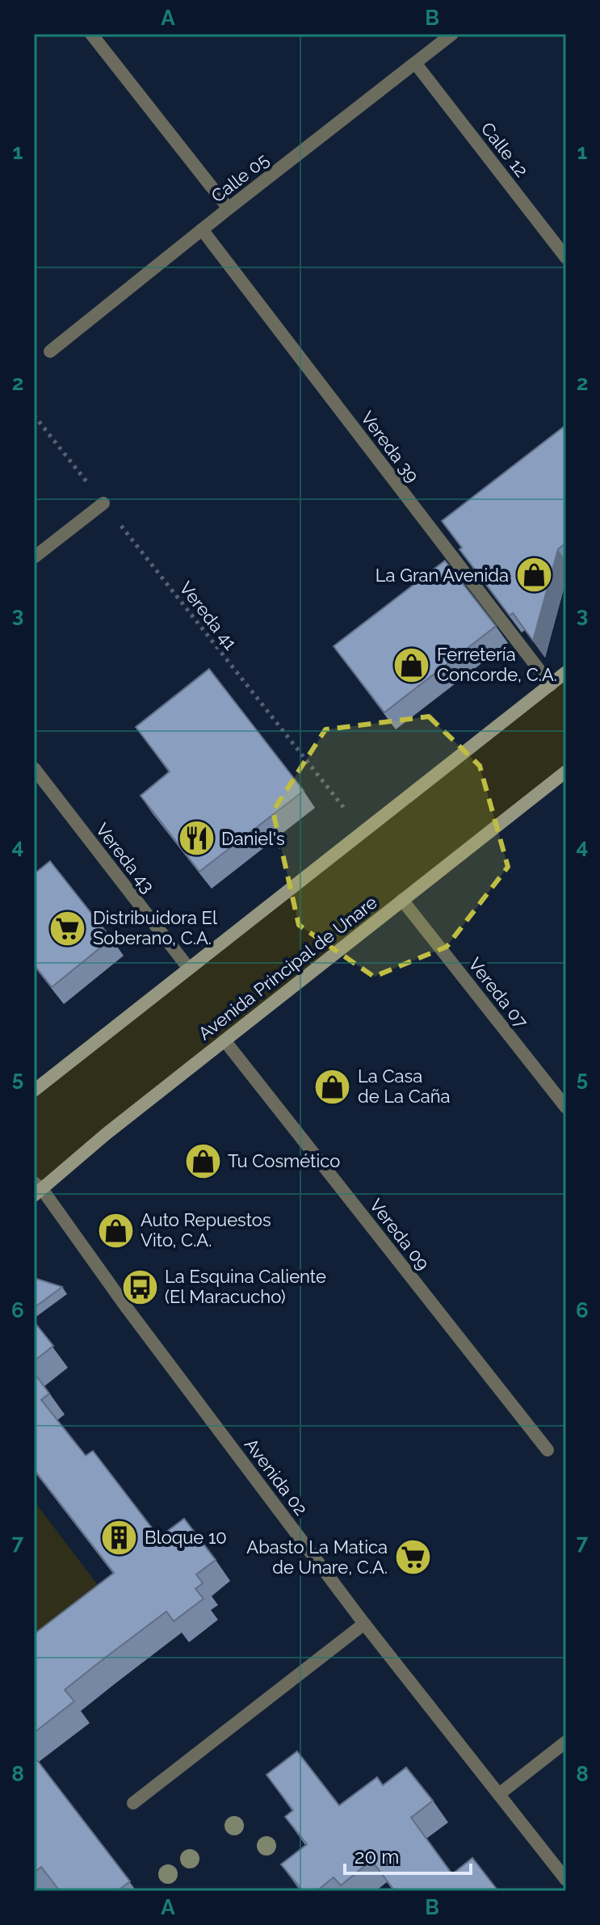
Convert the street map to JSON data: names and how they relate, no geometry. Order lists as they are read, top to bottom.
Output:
{
  "streets": {
    "street": [
      "Calle 12",
      "Calle 05",
      "Vereda 39",
      "Vereda 43",
      "Avenida Principal de Unare",
      "Vereda 07",
      "Vereda 09",
      "Avenida 02"
    ],
    "path": ["Vereda 41"]
  },
  "crossings": [
    ["Calle 12", "Calle 05"],
    ["Calle 05", "Vereda 39"],
    ["Avenida Principal de Unare", "Vereda 07"],
    ["Avenida Principal de Unare", "Vereda 09"],
    ["Avenida Principal de Unare", "Avenida 02"]
  ],
  "places": {
    "shop": [
      "La Gran Avenida",
      "Ferretería Concorde, C.A.",
      "La Casa de La Caña",
      "Tu Cosmético",
      "Auto Repuestos Vito, C.A."
    ],
    "restaurant": ["Daniel's"],
    "supermarket": ["Distribuidora El Soberano, C.A.", "Abasto La Matica de Unare, C.A."],
    "bus stop": ["La Esquina Caliente (El Maracucho)"],
    "building": ["Bloque 10"]
  },
  "scale_bar": "20 m",
  "grid": {
    "columns": ["A", "B"],
    "rows": [
      "1",
      "2",
      "3",
      "4",
      "5",
      "6",
      "7",
      "8"
    ]
  }
}
